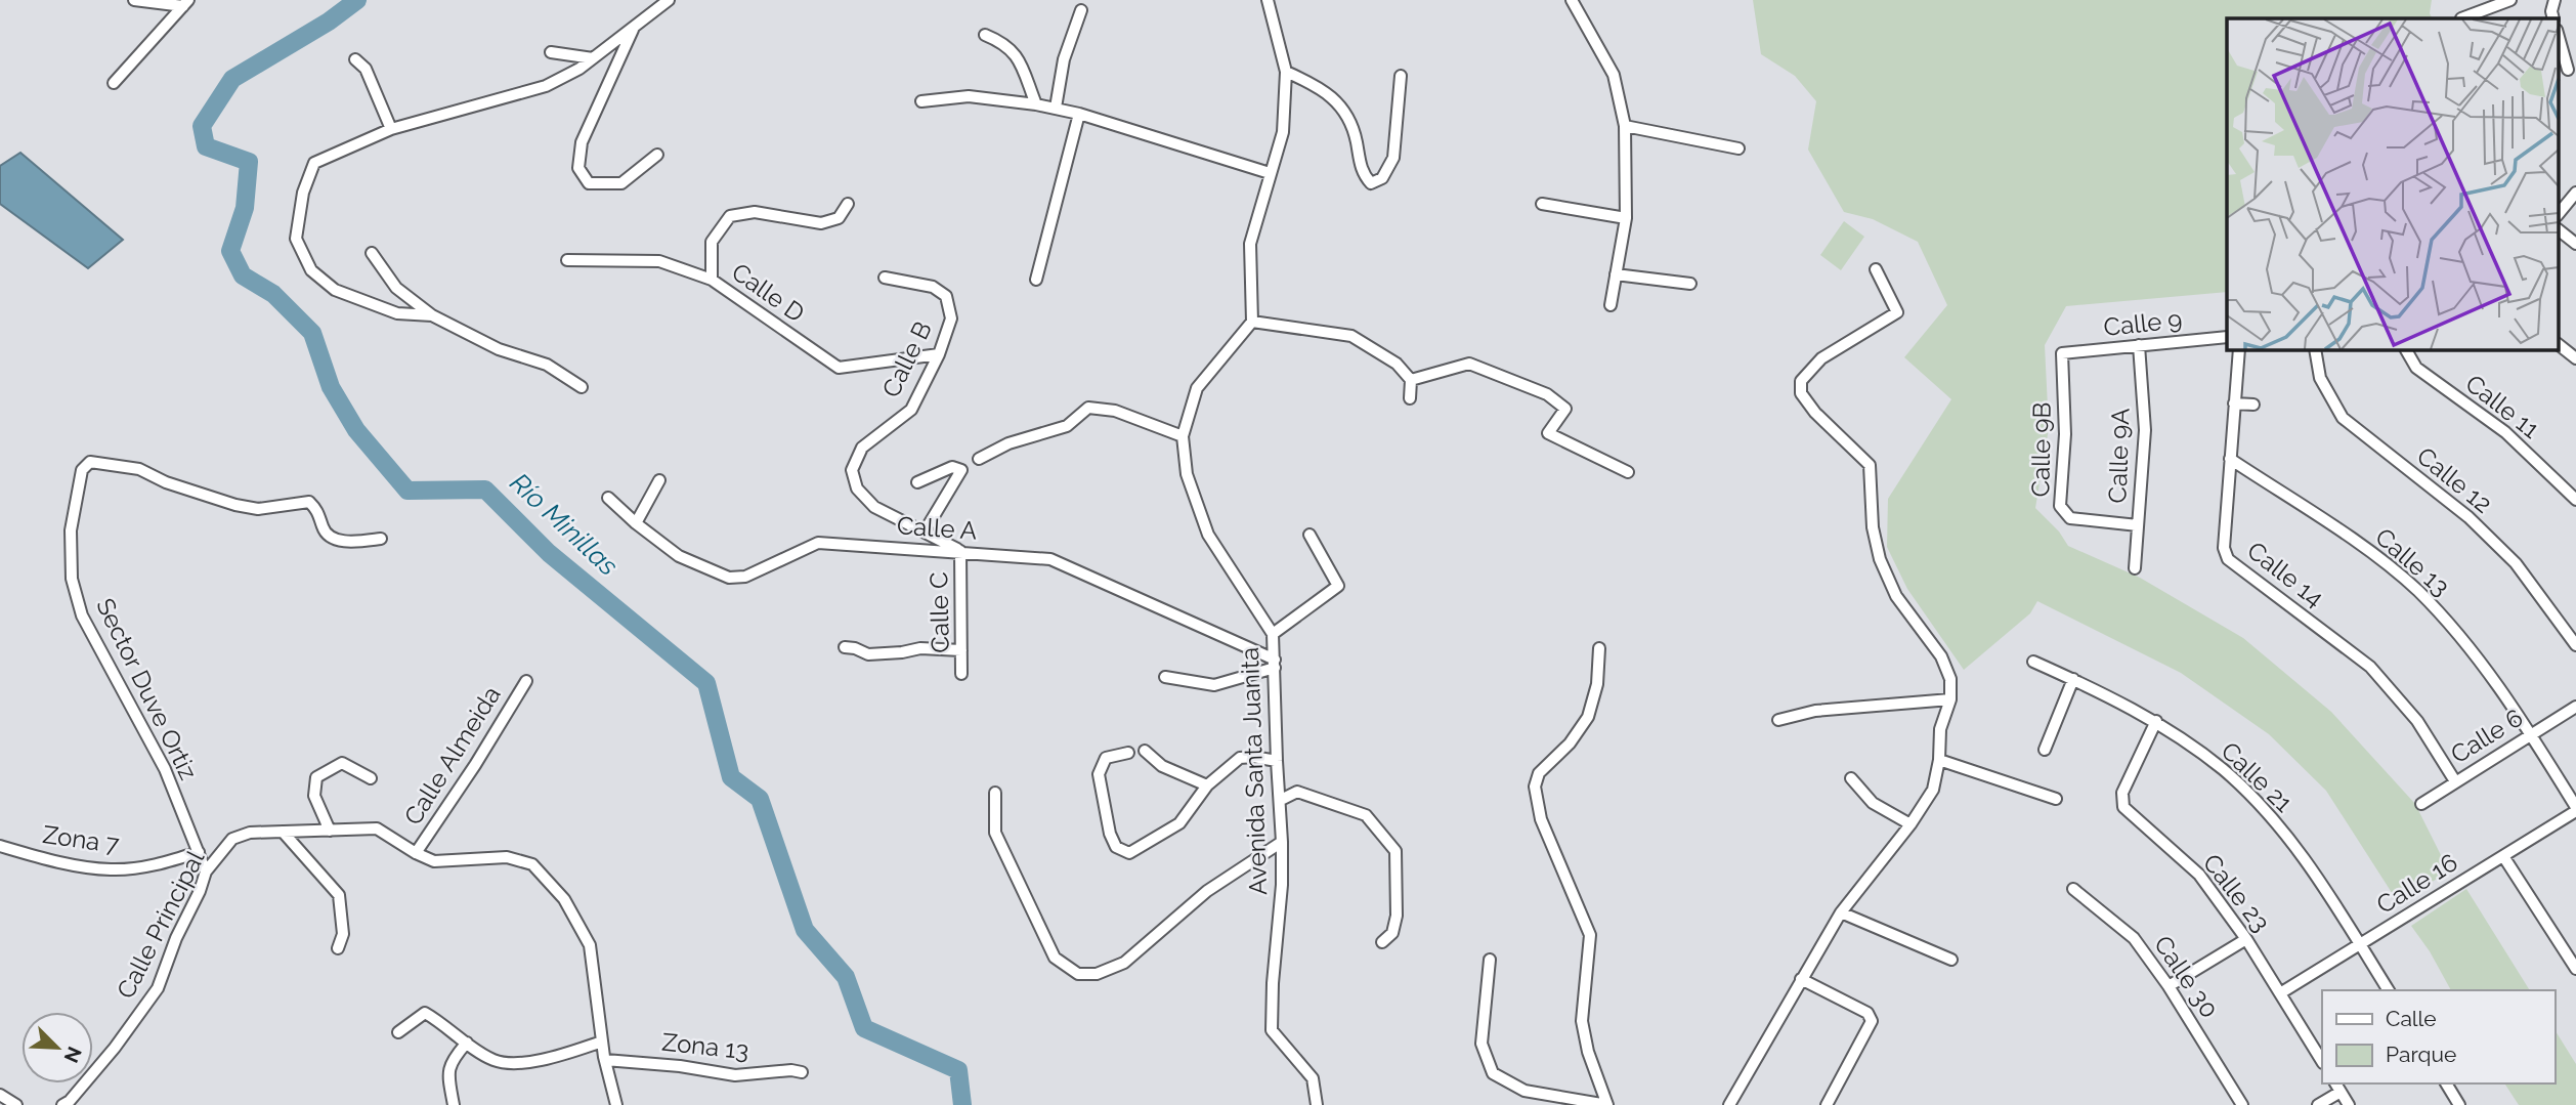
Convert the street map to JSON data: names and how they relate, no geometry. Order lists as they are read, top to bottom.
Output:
{
  "streets": {
    "street": [
      "Calle D",
      "Calle 9",
      "Calle B",
      "Calle 11",
      "Calle 9B",
      "Calle 9A",
      "Calle 12",
      "Calle A",
      "Calle 13",
      "Calle 14",
      "Calle C",
      "Sector Duve Ortiz",
      "Calle 6",
      "Calle Almeida",
      "Avenida Santa Juanita",
      "Calle 21",
      "Zona 7",
      "Calle 16",
      "Calle 23",
      "Calle Principal",
      "Calle 30",
      "Zona 13"
    ]
  },
  "crossings": [
    ["Calle D", "Calle B"],
    ["Calle 9", "Calle 9B"],
    ["Calle 9", "Calle 9A"],
    ["Calle B", "Calle A"],
    ["Calle B", "Calle C"],
    ["Calle 9B", "Calle 9A"],
    ["Calle A", "Calle C"],
    ["Calle A", "Avenida Santa Juanita"],
    ["Calle 13", "Calle 14"],
    ["Calle 13", "Calle 6"],
    ["Calle 13", "Calle 16"],
    ["Calle 14", "Calle 6"],
    ["Sector Duve Ortiz", "Zona 7"],
    ["Sector Duve Ortiz", "Calle Principal"],
    ["Calle Almeida", "Calle Principal"],
    ["Calle 21", "Calle 16"],
    ["Calle 21", "Calle 23"],
    ["Calle 16", "Calle 23"],
    ["Calle Principal", "Zona 13"]
  ],
  "water": ["Río Minillas"],
  "legend": ["Calle", "Parque"],
  "north": "bottom right"
}
